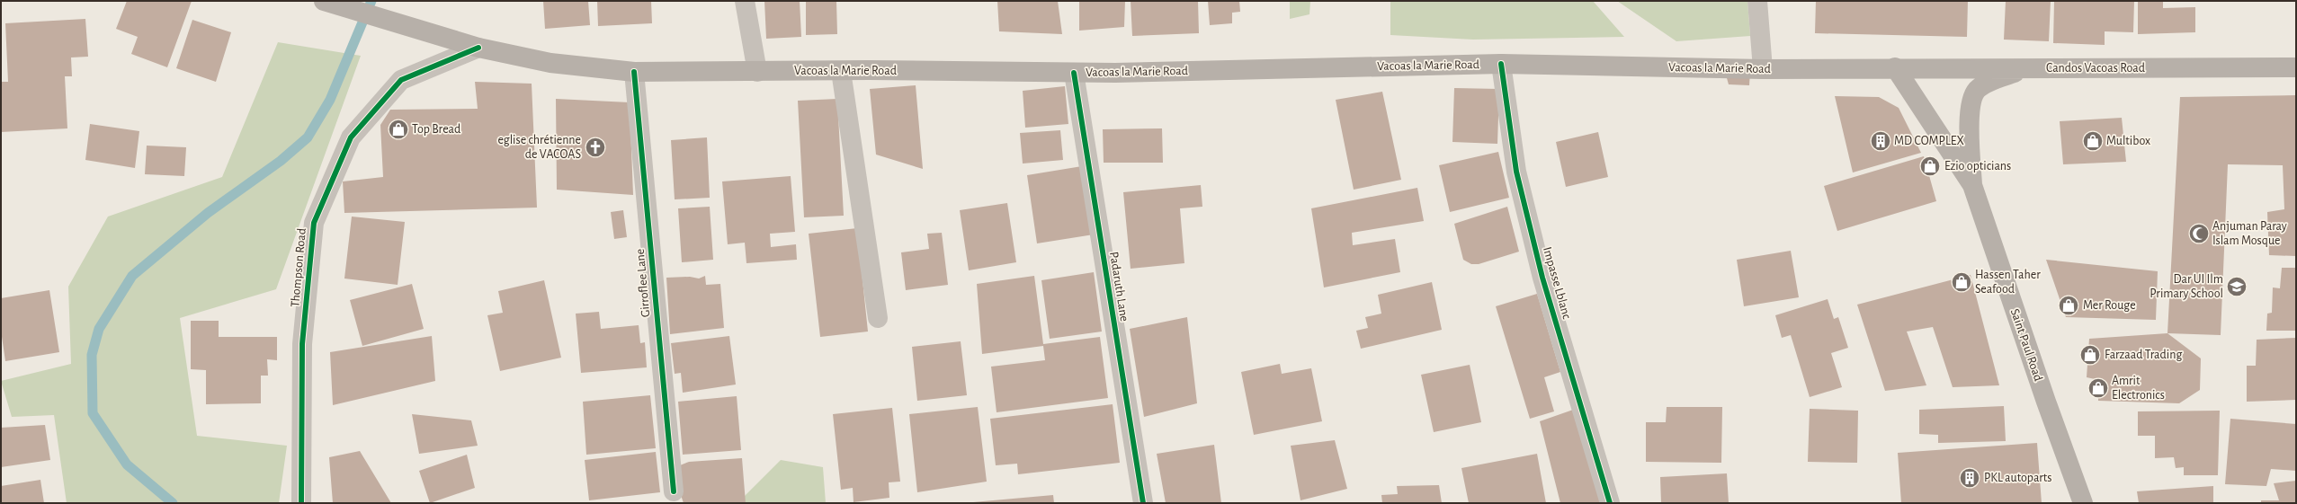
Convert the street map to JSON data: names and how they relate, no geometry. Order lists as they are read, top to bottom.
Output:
{
  "streets": {
    "main road": ["Vacoas la Marie Road", "Candos Vacoas Road", "Saint Paul Road"],
    "street": [
      "Thompson Road",
      "Girroflee Lane",
      "Impasse Lblanc",
      "Padaruth Lane"
    ]
  },
  "crossings": [
    ["Vacoas la Marie Road", "Candos Vacoas Road"],
    ["Vacoas la Marie Road", "Thompson Road"],
    ["Vacoas la Marie Road", "Girroflee Lane"],
    ["Vacoas la Marie Road", "Impasse Lblanc"],
    ["Vacoas la Marie Road", "Padaruth Lane"],
    ["Vacoas la Marie Road", "Saint Paul Road"],
    ["Candos Vacoas Road", "Saint Paul Road"]
  ],
  "places": {
    "shop": [
      "Top Bread",
      "Multibox",
      "Ezio opticians",
      "Hassen Taher Seafood",
      "Mer Rouge",
      "Farzaad Trading",
      "Amrit Electronics"
    ],
    "building": ["MD COMPLEX", "PKL autoparts"],
    "church": ["eglise chrétienne de VACOAS"],
    "mosque": ["Anjuman Paray Islam Mosque"],
    "school or university": ["Dar UI Ilm Primary School"]
  }
}
